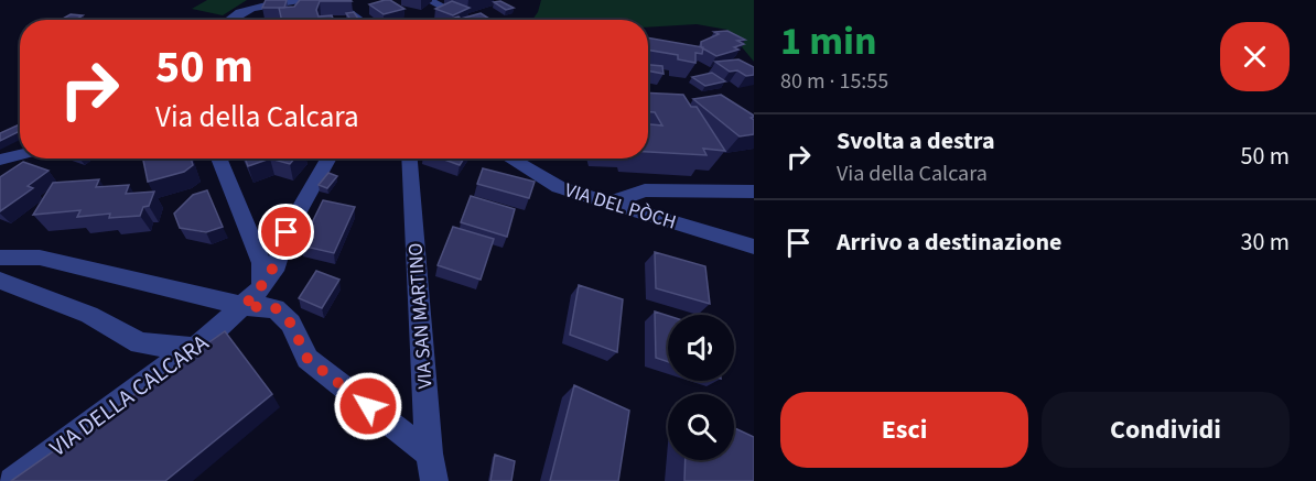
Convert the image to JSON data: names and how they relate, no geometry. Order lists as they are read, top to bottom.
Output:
{
  "streets": {
    "street": ["VIA DEL PÒCH", "VIA SAN MARTINO", "VIA DELLA CALCARA"]
  },
  "page": {
    "heading": ["1 min", "80 m · 15:55"],
    "turn": ["50 m", "Via della Calcara"],
    "list": [
      {
        "name": "Svolta a destra",
        "note": "Via della Calcara",
        "value": "50 m"
      },
      {
        "name": "Arrivo a destinazione",
        "value": "30 m"
      }
    ],
    "buttons": ["Esci", "Condividi"]
  }
}
